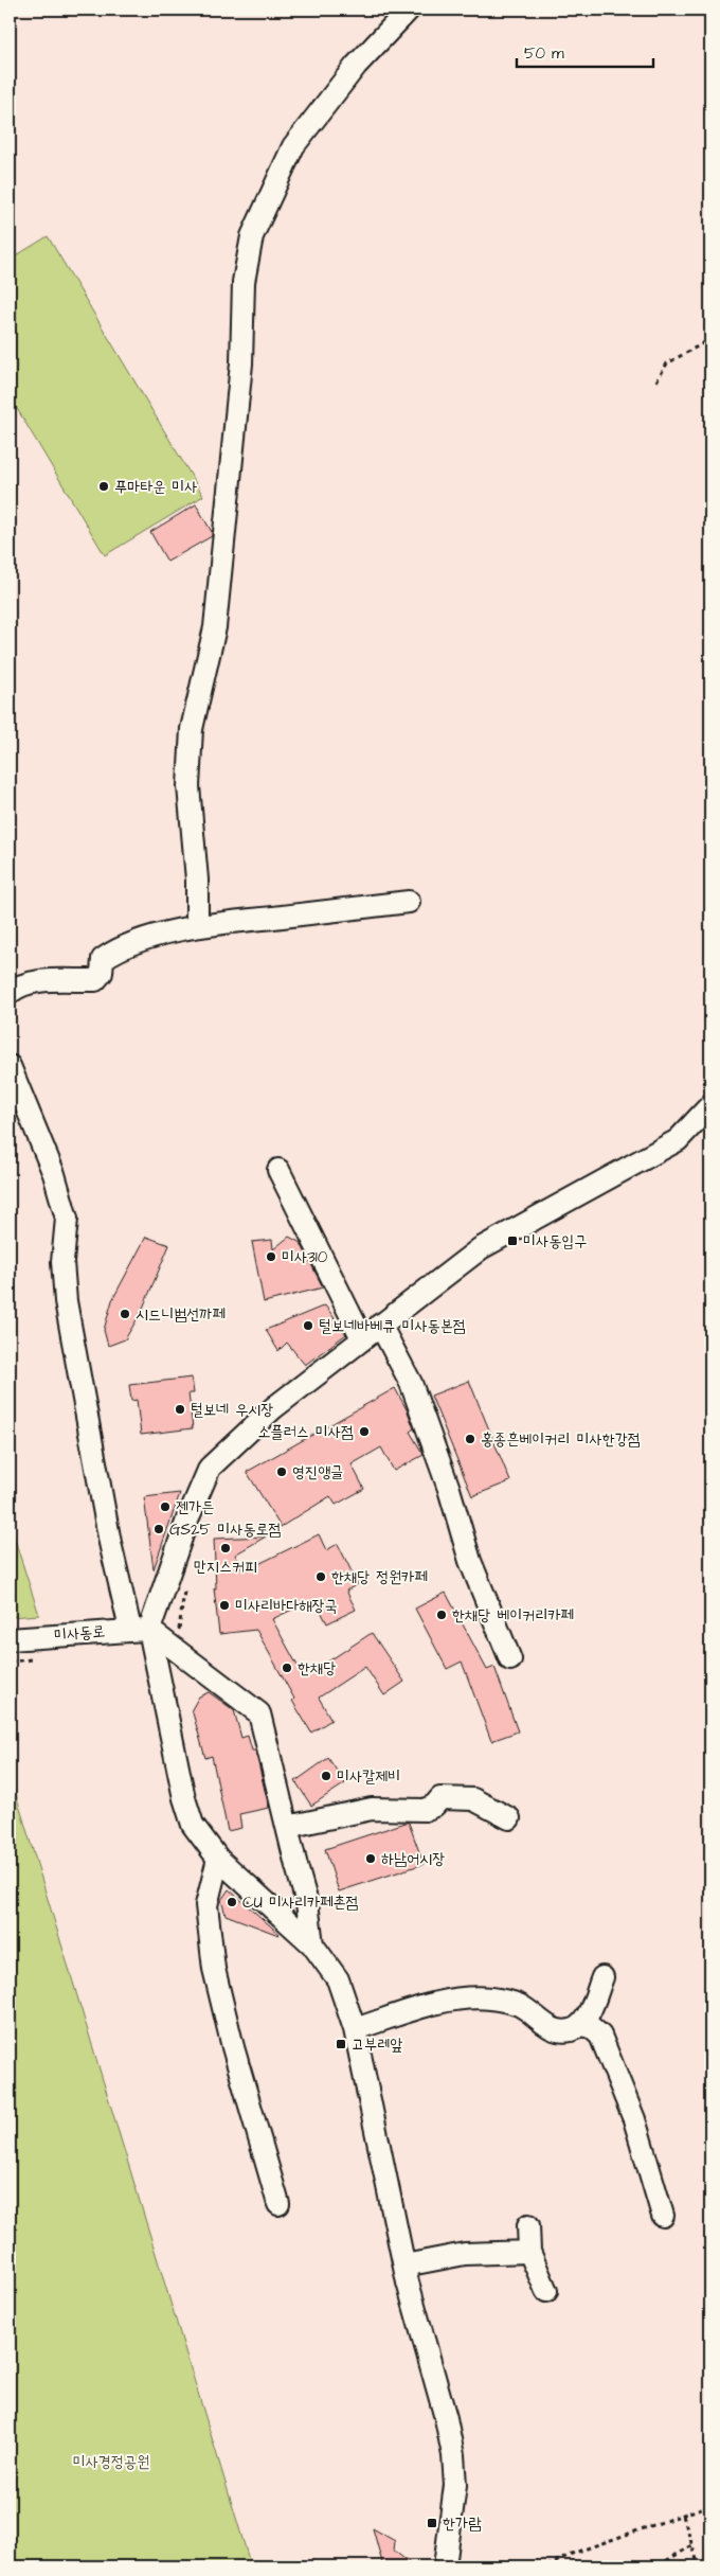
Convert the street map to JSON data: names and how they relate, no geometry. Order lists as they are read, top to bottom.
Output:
{
  "streets": {
    "street": ["미사동로"]
  },
  "parks": ["미사경정공원"],
  "places": {
    "other": [
      "푸마타운 미사",
      "미사310",
      "시드니범선까페",
      "털보네바베큐 미사동본점",
      "털보네 우시장",
      "소플러스 미사점",
      "홍종흔베이커리 미사한강점",
      "영진앵글",
      "젠가든",
      "GS25 미사동로점",
      "만지스커피",
      "한채당 정원카페",
      "미사리바다해장국",
      "한채당 베이커리카페",
      "한채당",
      "미사칼제비",
      "하남어시장",
      "CU 미사리카페촌점"
    ],
    "transit": ["미사동입구", "고부레앞", "한가람"]
  },
  "scale_bar": "50 m"
}
